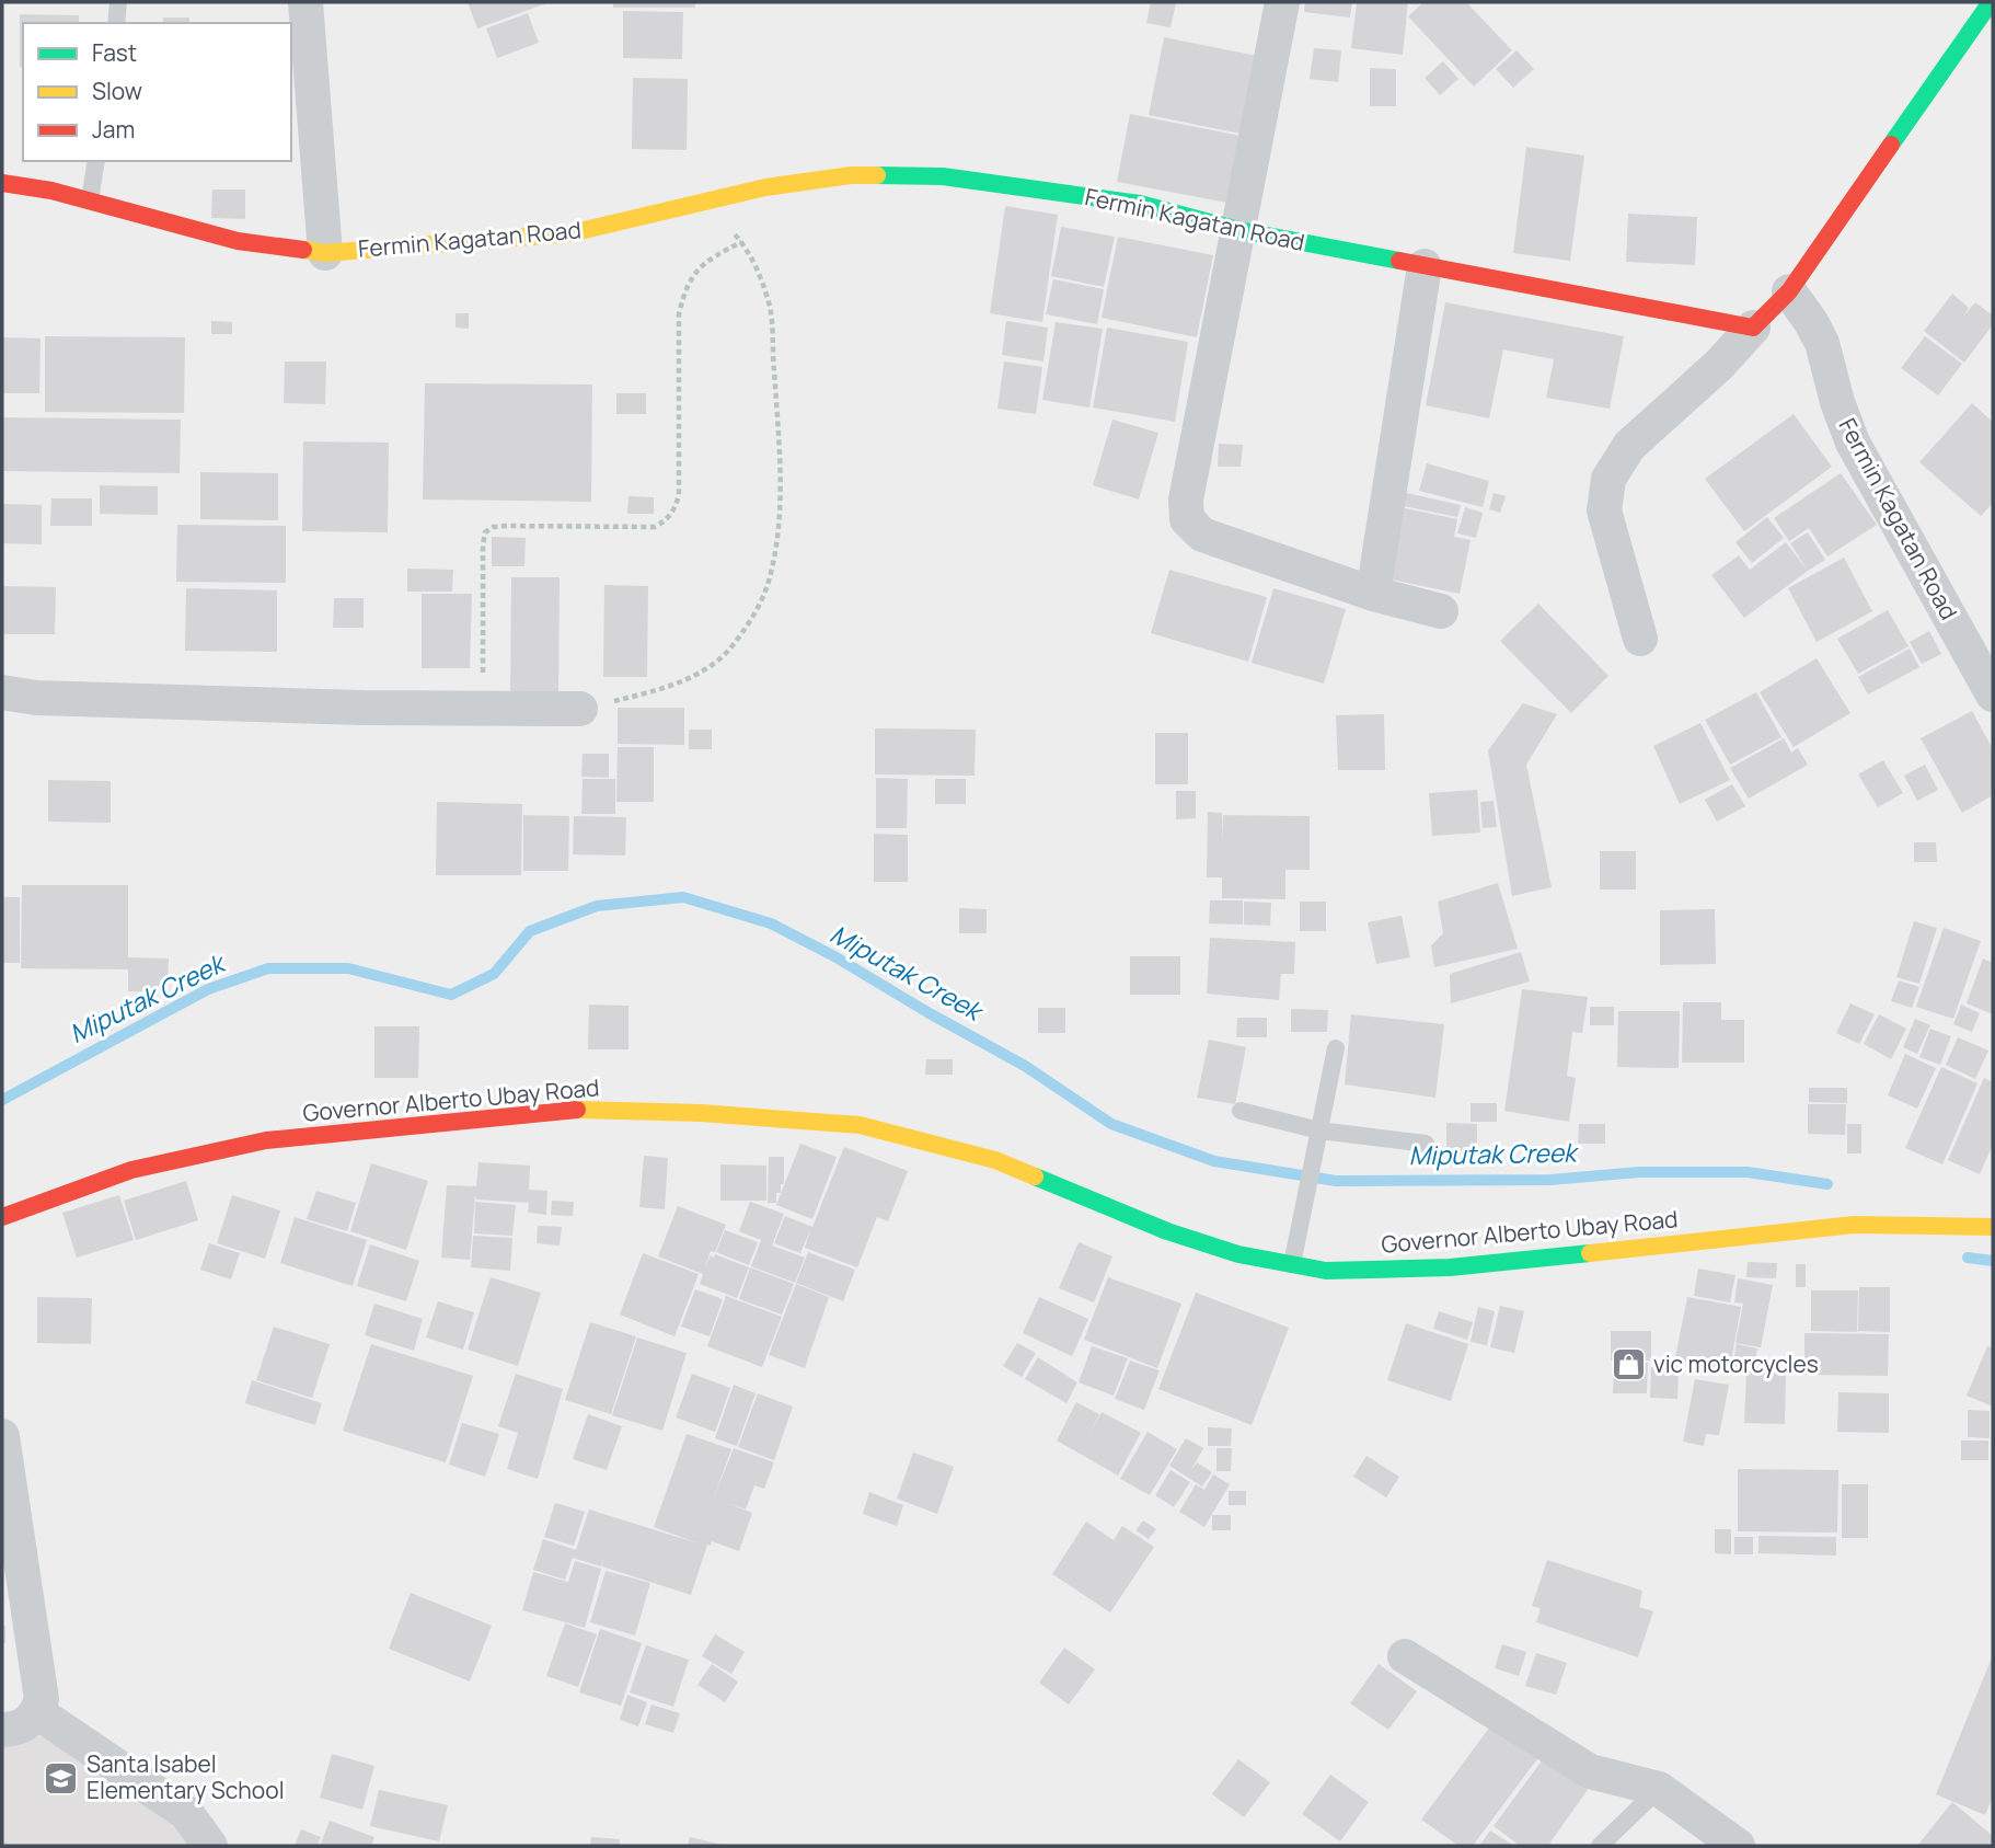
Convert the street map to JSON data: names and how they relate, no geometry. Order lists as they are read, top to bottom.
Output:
{
  "streets": {
    "street": ["Fermin Kagatan Road", "Governor Alberto Ubay Road"]
  },
  "water": ["Miputak Creek"],
  "places": {
    "shop": ["vic motorcycles"],
    "school or university": ["Santa Isabel Elementary School"]
  },
  "legend": ["Fast", "Slow", "Jam"]
}
